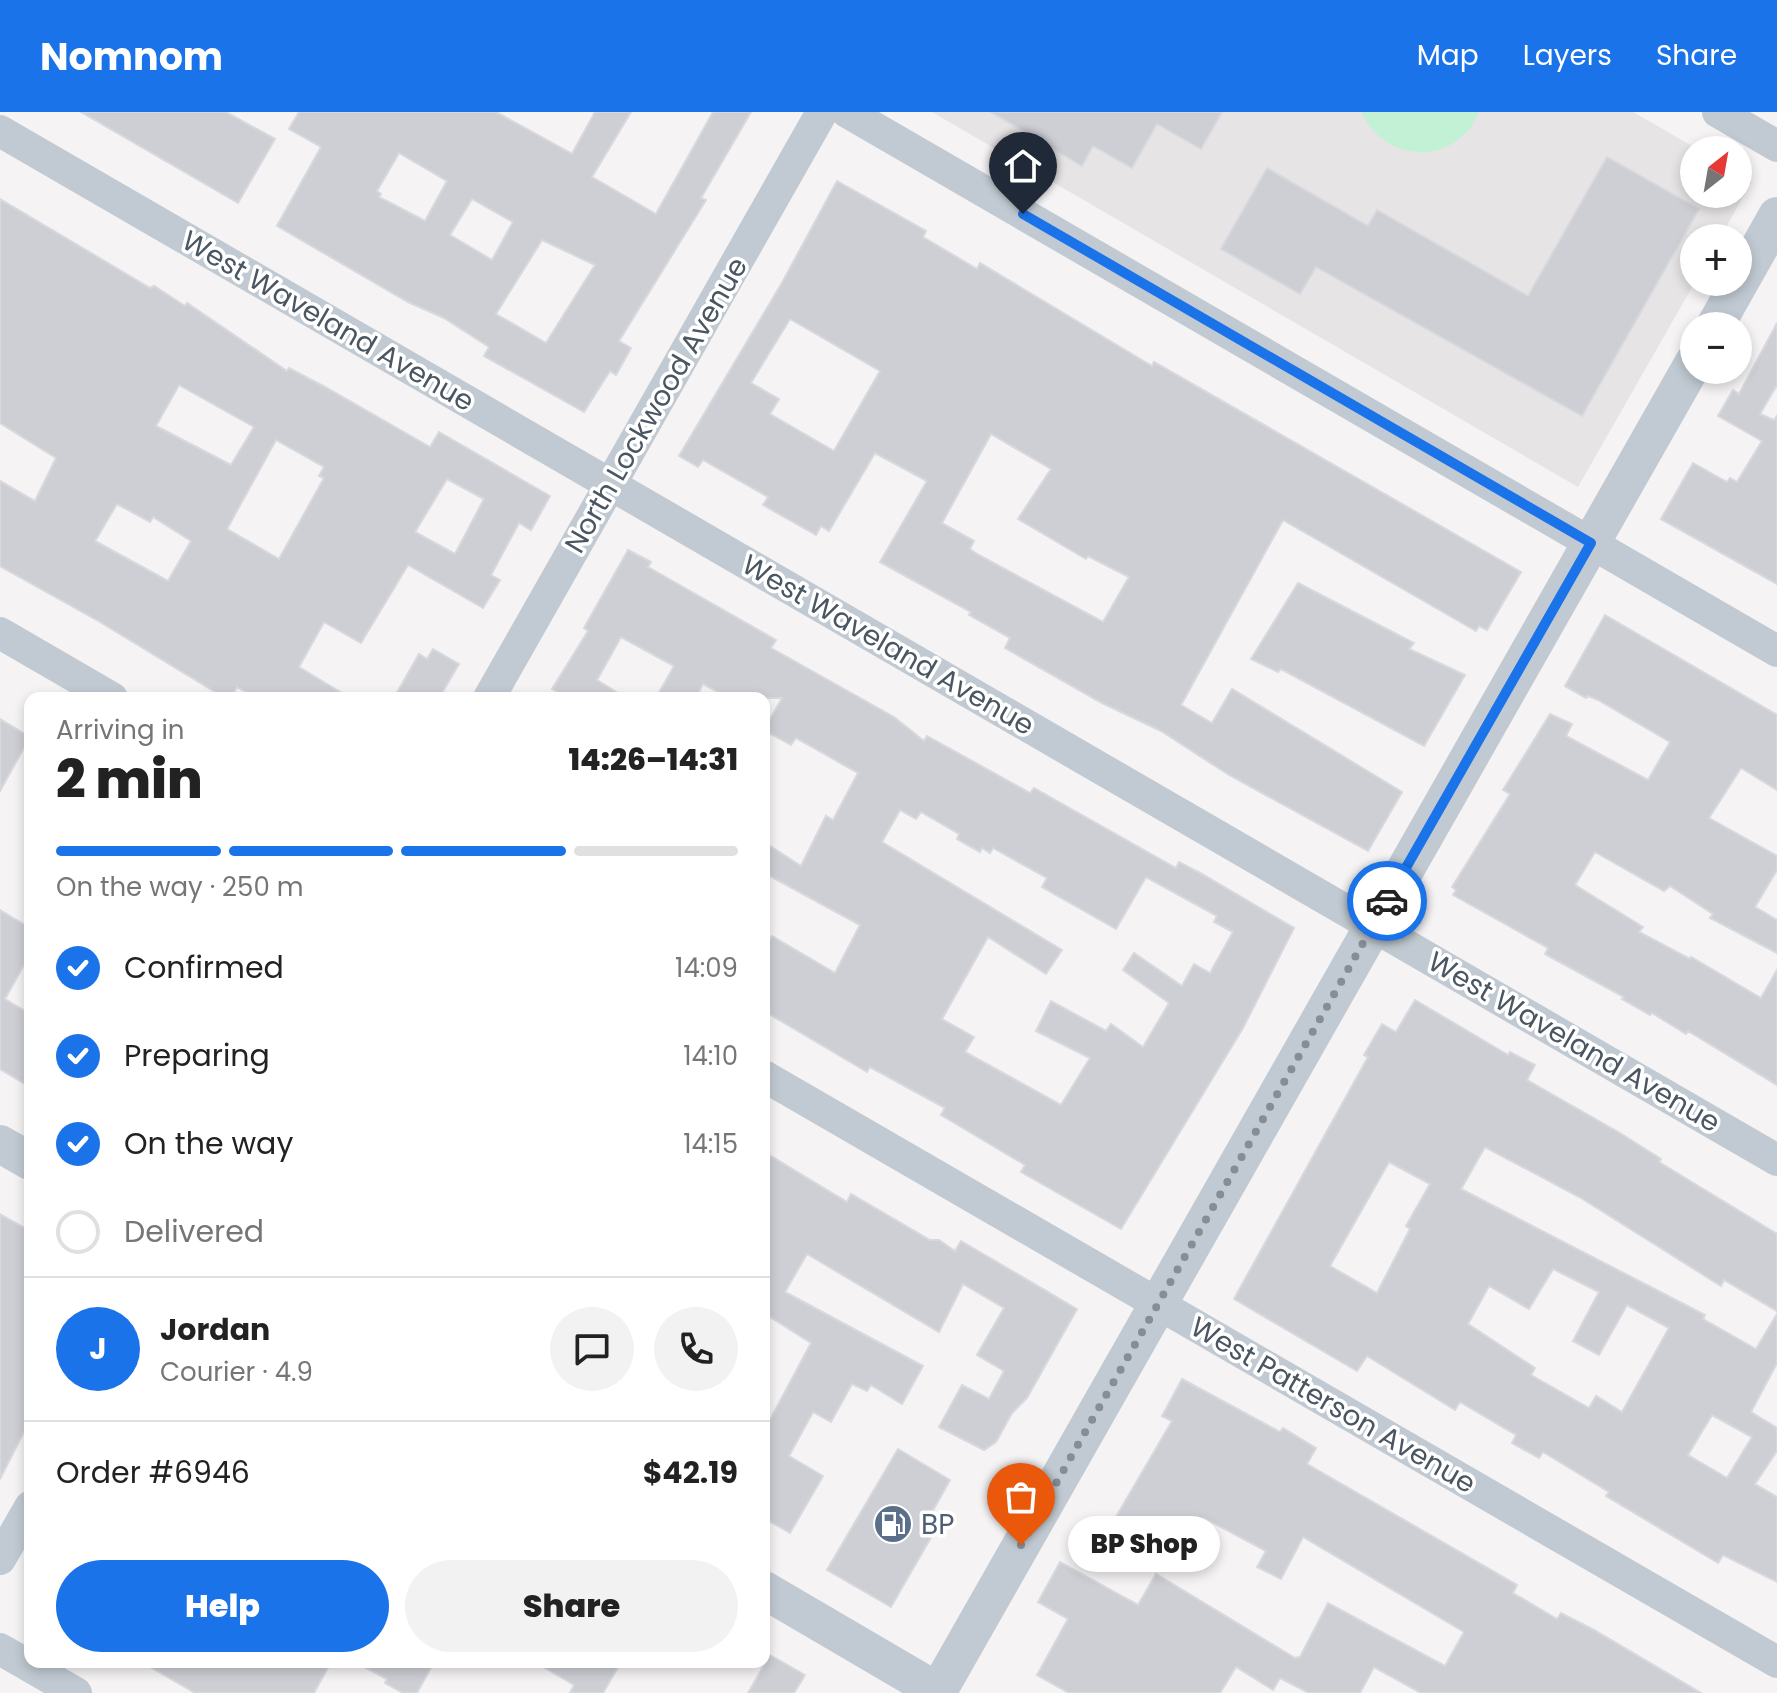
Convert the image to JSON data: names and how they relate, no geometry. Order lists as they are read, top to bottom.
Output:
{
  "streets": {
    "street": ["West Waveland Avenue", "North Lockwood Avenue", "West Patterson Avenue"]
  },
  "crossings": [
    ["West Waveland Avenue", "North Lockwood Avenue"]
  ],
  "places": {
    "fuel station": ["BP"],
    "other": ["BP Shop"]
  },
  "north": "top right",
  "page": {
    "header": "Nomnom",
    "nav": ["Map", "Layers", "Share"],
    "map_buttons": ["+", "−"],
    "heading": ["2 min", "Arriving in", "14:26–14:31"],
    "panel": [
      "Jordan",
      "Courier · 4.9",
      "Order #6946",
      "$42.19"
    ],
    "bar": "On the way · 250 m",
    "list": [
      ["Confirmed", "14:09"],
      ["Preparing", "14:10"],
      ["On the way", "14:15"],
      "Delivered"
    ],
    "round": "J",
    "bubble": "BP Shop",
    "buttons": ["Help", "Share"]
  }
}
